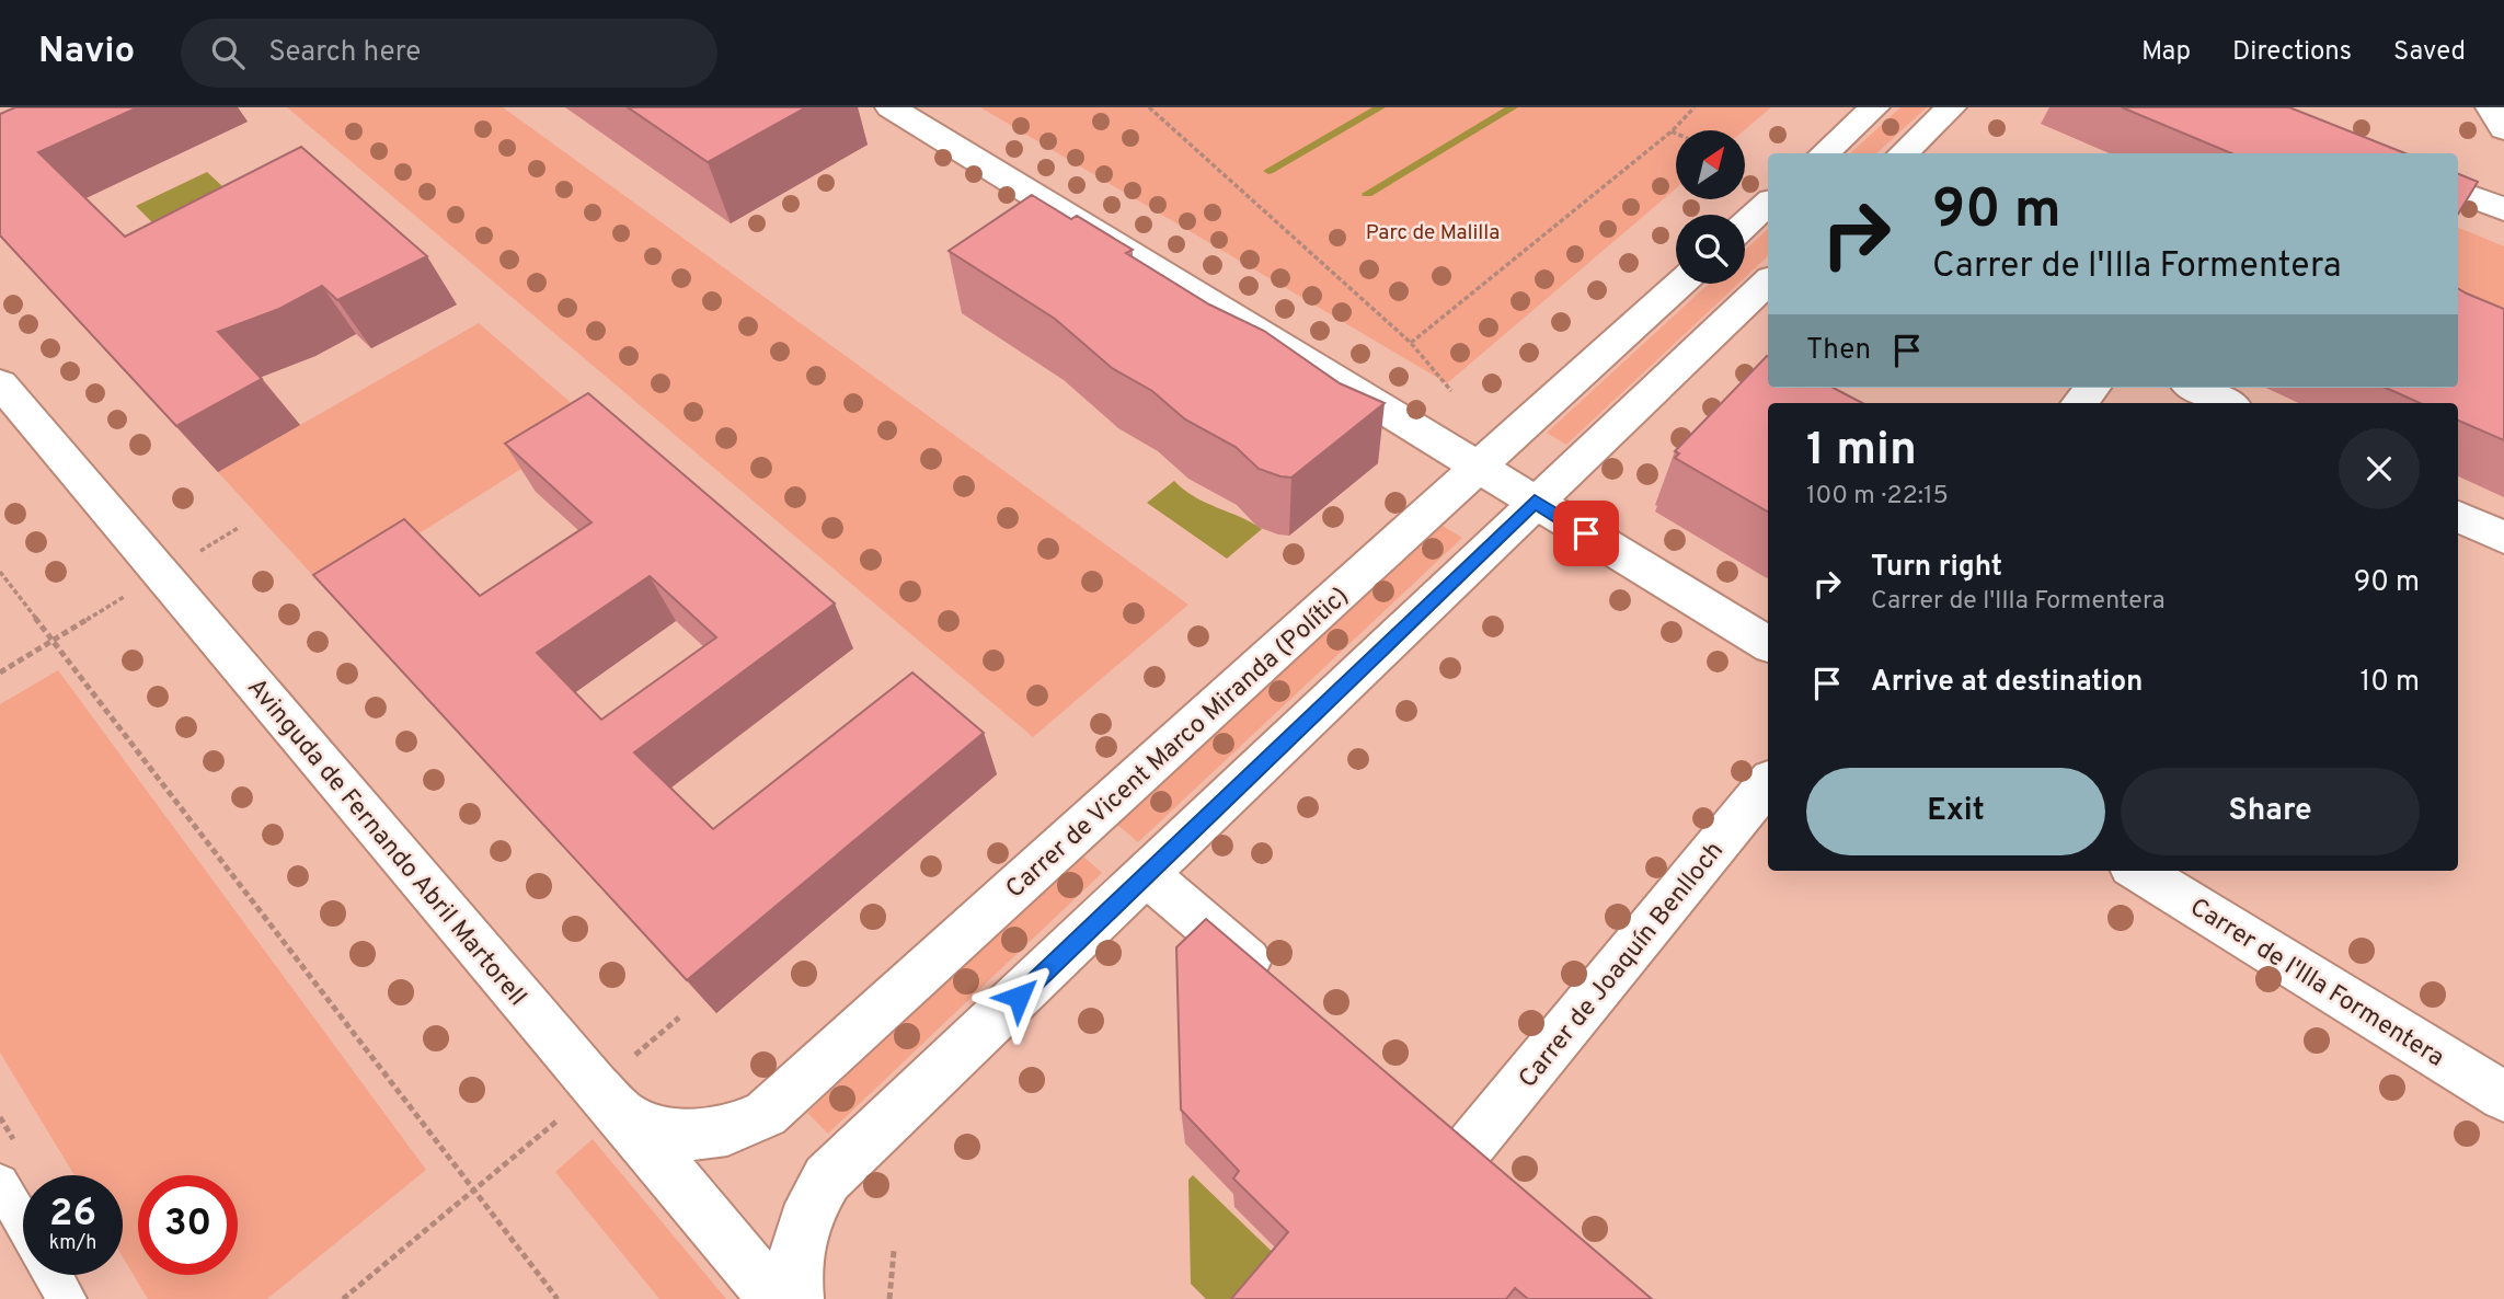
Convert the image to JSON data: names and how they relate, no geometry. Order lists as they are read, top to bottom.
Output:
{
  "streets": {
    "street": [
      "Carrer de Vicent Marco Miranda (Polític)",
      "Avinguda de Fernando Abril Martorell",
      "Carrer de Joaquín Benlloch",
      "Carrer de l'Illa Formentera"
    ]
  },
  "crossings": [
    ["Carrer de Vicent Marco Miranda (Polític)", "Avinguda de Fernando Abril Martorell"]
  ],
  "parks": ["Parc de Malilla"],
  "north": "top right",
  "page": {
    "header": "Navio",
    "search": "Search here",
    "nav": ["Map", "Directions", "Saved"],
    "turn": ["90 m", "Carrer de l'Illa Formentera"],
    "then": "Then",
    "heading": ["1 min", "100 m · 22:15"],
    "list": [
      {
        "name": "Turn right",
        "note": "Carrer de l'Illa Formentera",
        "value": "90 m"
      },
      {
        "name": "Arrive at destination",
        "value": "10 m"
      }
    ],
    "buttons": ["Exit", "Share"],
    "speed": "26 km/h",
    "limit": "30"
  }
}
